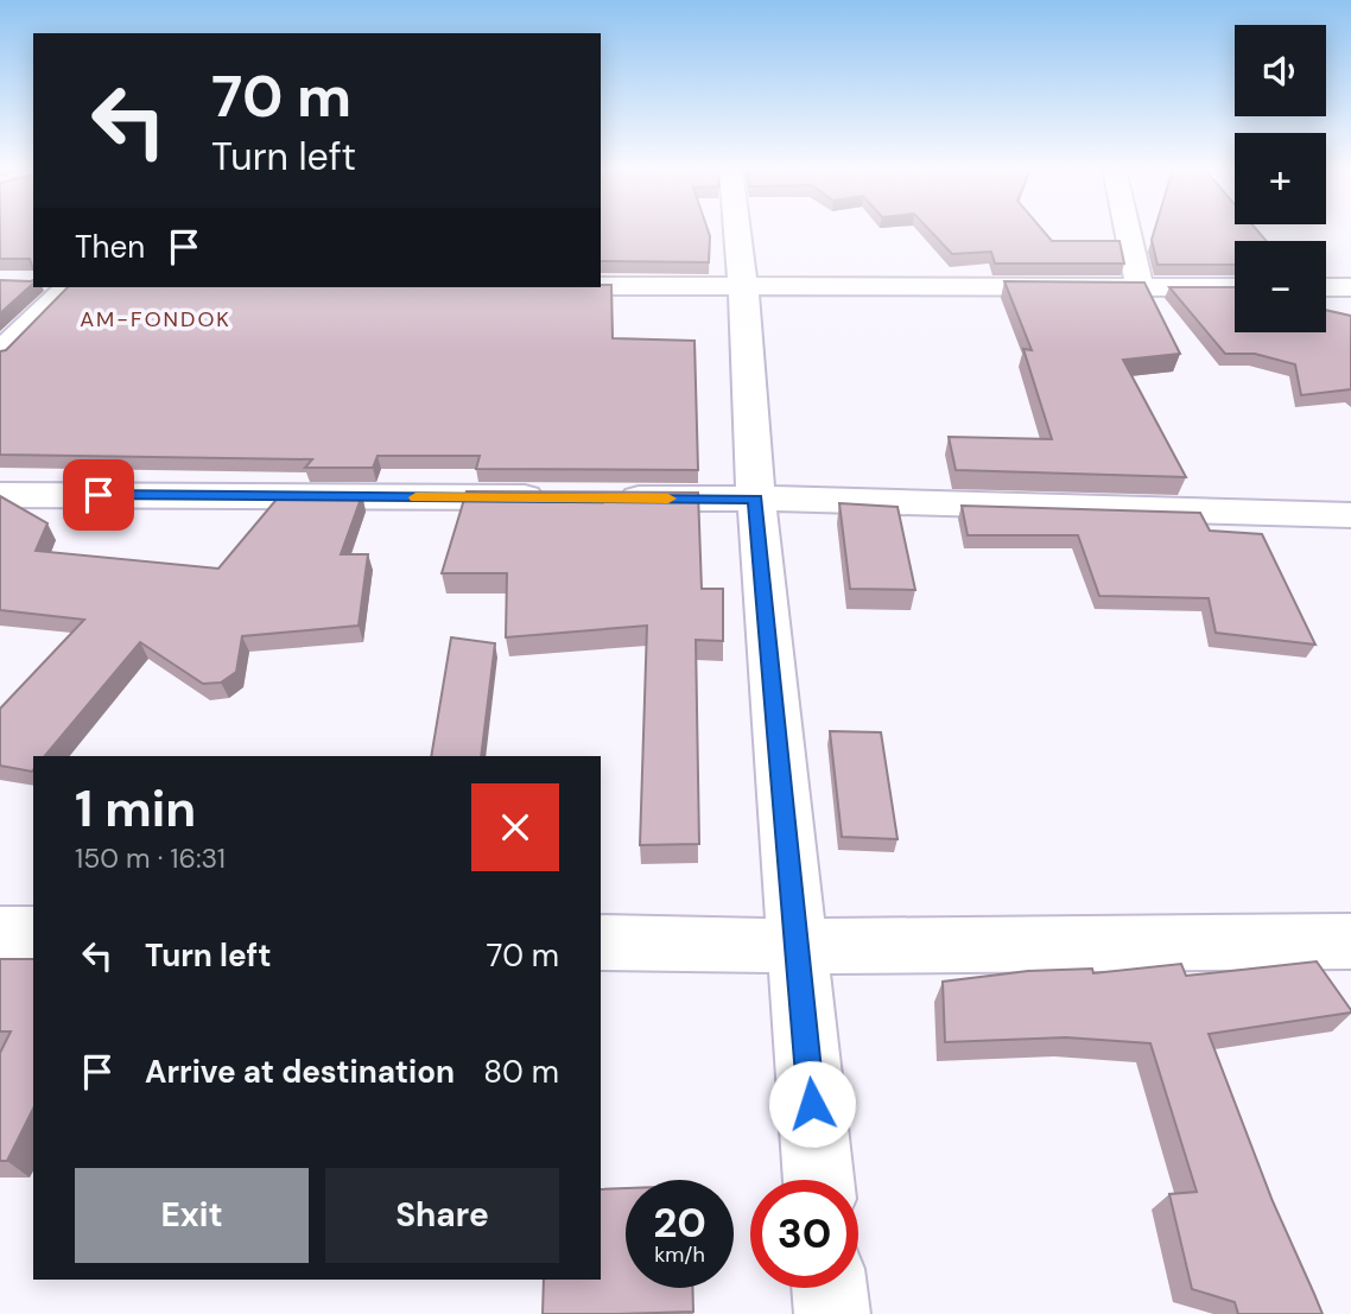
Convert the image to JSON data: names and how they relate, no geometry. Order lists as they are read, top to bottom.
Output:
{
  "districts": ["AM-FONDOK"],
  "page": {
    "map_buttons": ["+", "−"],
    "turn": ["70 m", "Turn left"],
    "then": "Then",
    "heading": ["1 min", "150 m · 16:31"],
    "list": [
      {
        "name": "Turn left",
        "value": "70 m"
      },
      {
        "name": "Arrive at destination",
        "value": "80 m"
      }
    ],
    "buttons": ["Exit", "Share"],
    "speed": "20 km/h",
    "limit": "30"
  }
}
